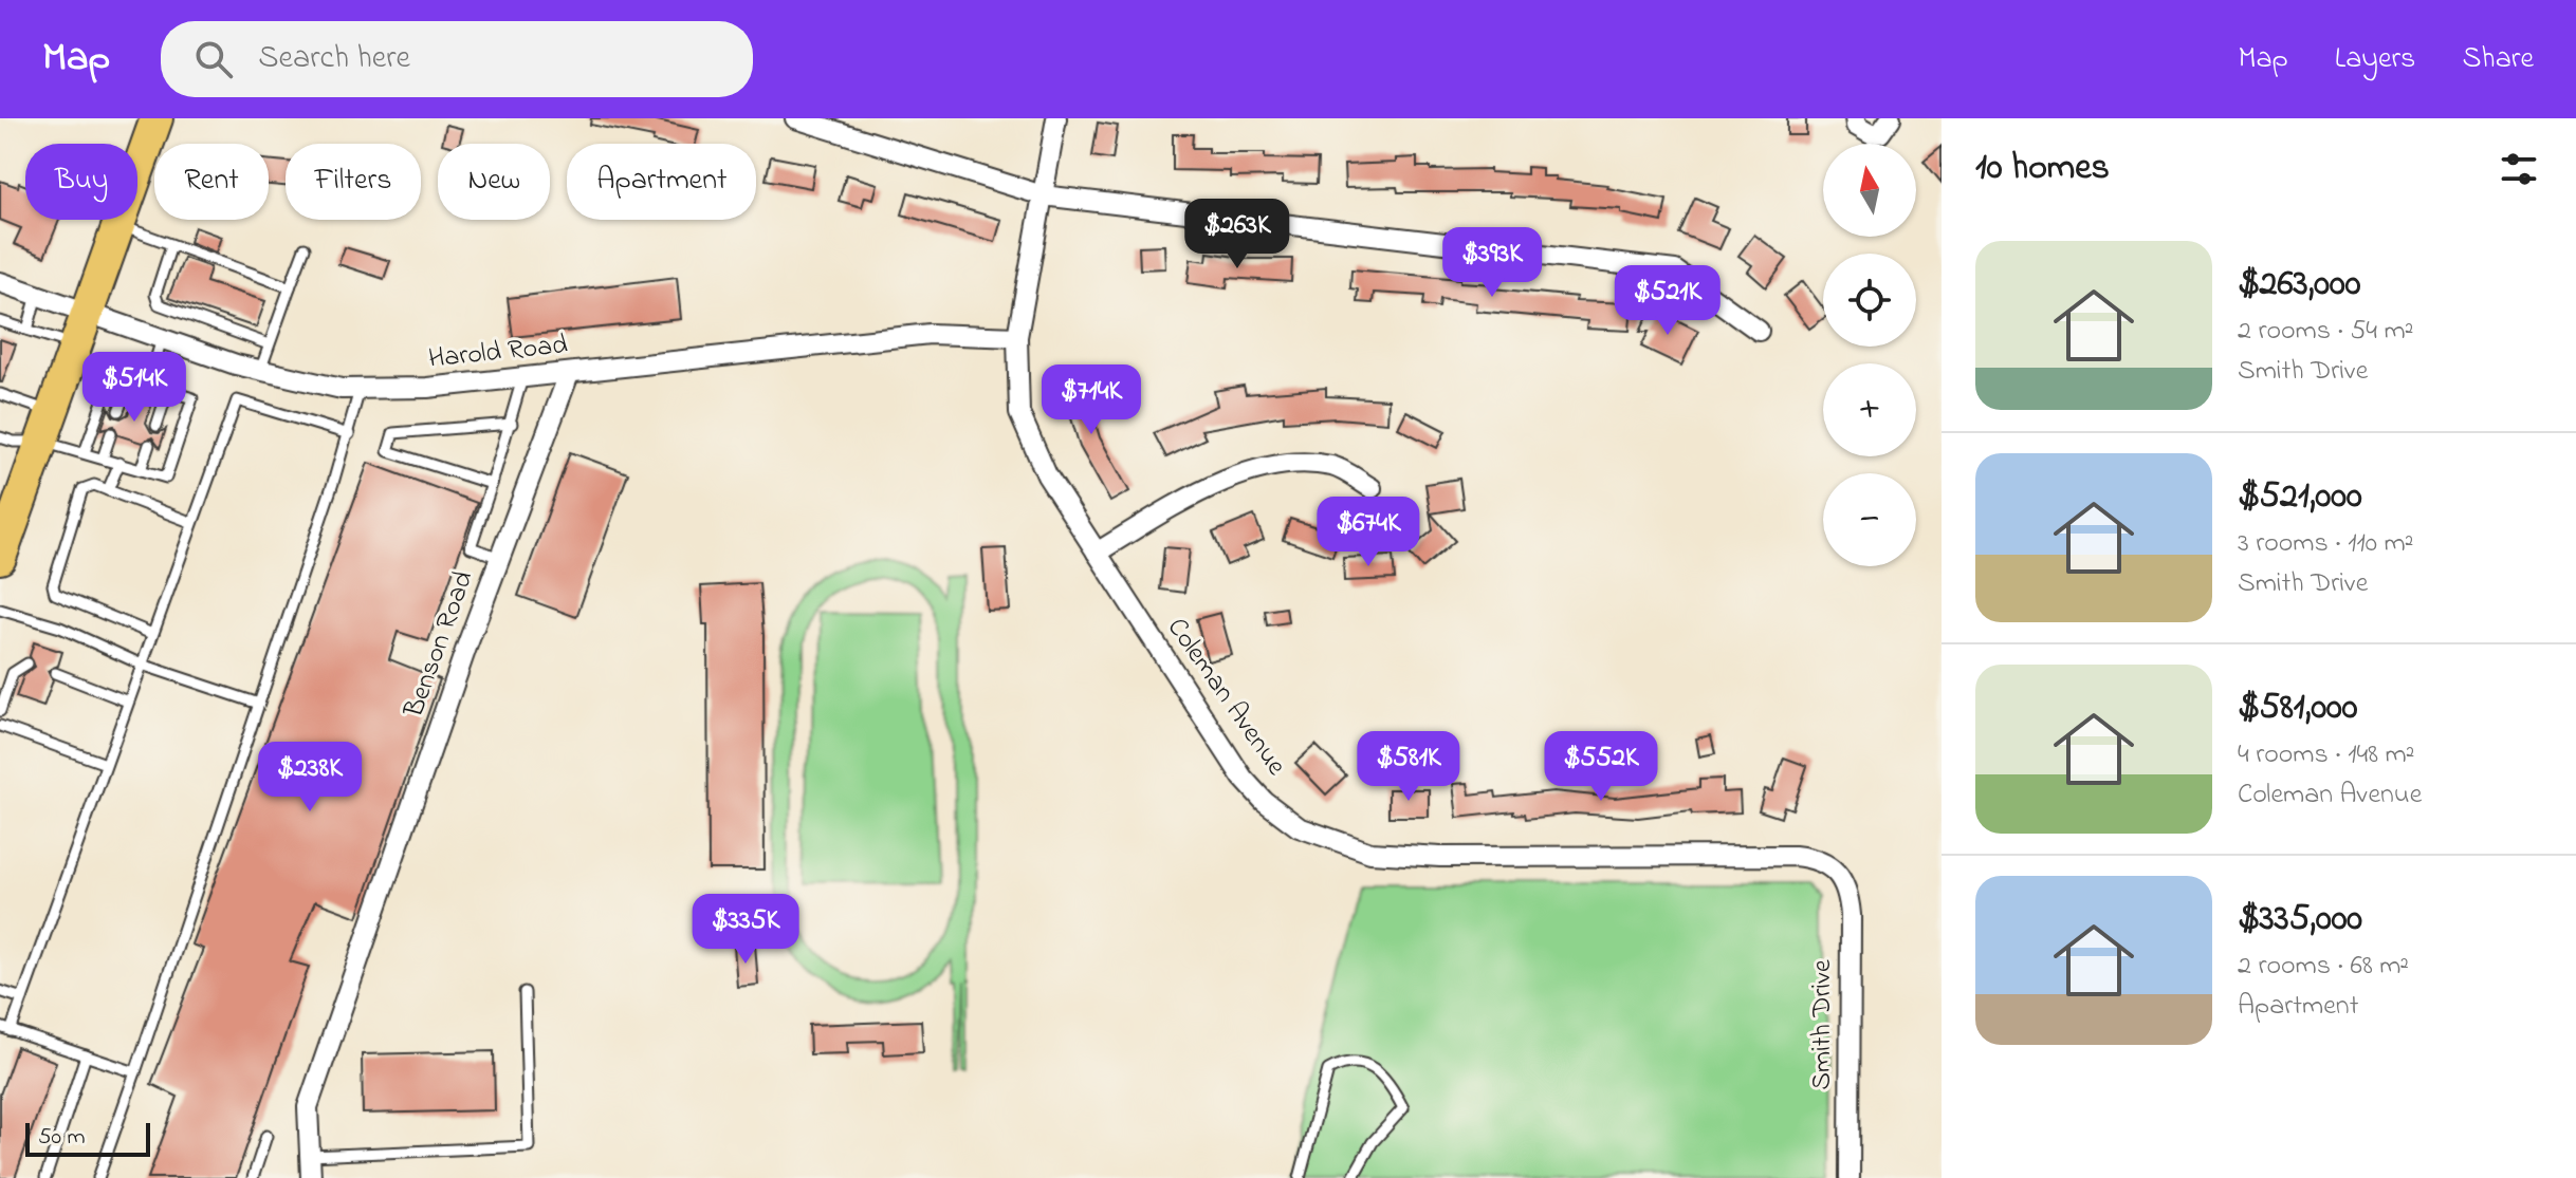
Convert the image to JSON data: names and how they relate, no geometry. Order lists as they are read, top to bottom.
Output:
{
  "streets": {
    "street": [
      "Harold Road",
      "Benson Road",
      "Coleman Avenue",
      "Smith Drive"
    ]
  },
  "crossings": [
    ["Harold Road", "Benson Road"],
    ["Harold Road", "Coleman Avenue"],
    ["Coleman Avenue", "Smith Drive"]
  ],
  "scale_bar": "50 m",
  "north": "top",
  "page": {
    "header": "Map",
    "search": "Search here",
    "nav": ["Map", "Layers", "Share"],
    "heading": "10 homes",
    "map_buttons": ["+", "−"],
    "chip": [
      "Buy",
      "Rent",
      "Filters",
      "New",
      "Apartment"
    ],
    "price": [
      "$263K",
      "$393K",
      "$521K",
      "$514K",
      "$714K",
      "$674K",
      "$581K",
      "$552K",
      "$238K",
      "$335K"
    ],
    "list": [
      {
        "name": "$263,000",
        "note": "2 rooms · 54 m² · Smith Drive"
      },
      {
        "name": "$521,000",
        "note": "3 rooms · 110 m² · Smith Drive"
      },
      {
        "name": "$581,000",
        "note": "4 rooms · 148 m² · Coleman Avenue"
      },
      {
        "name": "$335,000",
        "note": "2 rooms · 68 m² · Apartment"
      }
    ],
    "scale": "50 m"
  }
}
